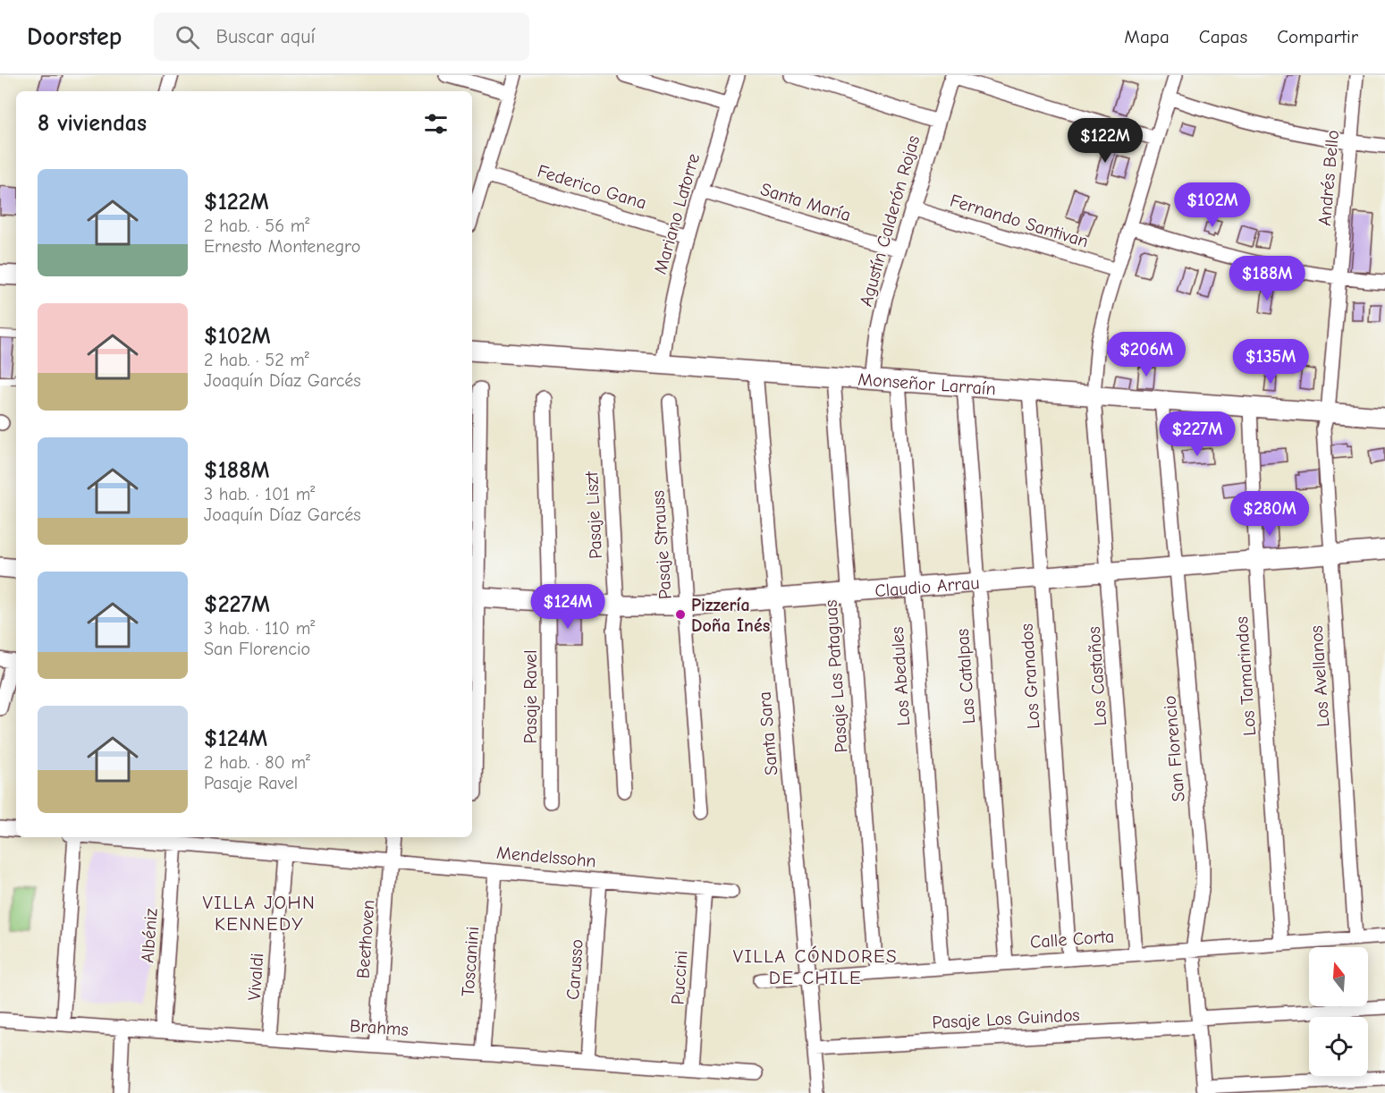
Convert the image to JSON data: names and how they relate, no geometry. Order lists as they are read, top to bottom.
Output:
{
  "streets": {
    "street": [
      "Andrés Bello",
      "Federico Gana",
      "Santa María",
      "Mariano Latorre",
      "Agustín Calderón Rojas",
      "Fernando Santivan",
      "Monseñor Larraín",
      "Pasaje Liszt",
      "Pasaje Strauss",
      "Claudio Arrau",
      "Pasaje Las Pataguas",
      "Los Abedules",
      "Las Catalpas",
      "Los Granados",
      "Los Castaños",
      "Los Tamarindos",
      "Los Avellanos",
      "Pasaje Ravel",
      "Santa Sara",
      "San Florencio",
      "Mendelssohn",
      "Albéniz",
      "Beethoven",
      "Calle Corta",
      "Toscanini",
      "Carusso",
      "Vivaldi",
      "Puccini",
      "Pasaje Los Guindos",
      "Brahms"
    ]
  },
  "crossings": [
    ["Andrés Bello", "Monseñor Larraín"],
    ["Andrés Bello", "Los Avellanos"],
    ["Federico Gana", "Mariano Latorre"],
    ["Santa María", "Mariano Latorre"],
    ["Santa María", "Agustín Calderón Rojas"],
    ["Mariano Latorre", "Monseñor Larraín"],
    ["Agustín Calderón Rojas", "Fernando Santivan"],
    ["Agustín Calderón Rojas", "Monseñor Larraín"],
    ["Fernando Santivan", "Los Castaños"],
    ["Monseñor Larraín", "Pasaje Las Pataguas"],
    ["Monseñor Larraín", "Los Abedules"],
    ["Monseñor Larraín", "Las Catalpas"],
    ["Monseñor Larraín", "Los Granados"],
    ["Monseñor Larraín", "Los Castaños"],
    ["Monseñor Larraín", "Los Tamarindos"],
    ["Monseñor Larraín", "Los Avellanos"],
    ["Monseñor Larraín", "Santa Sara"],
    ["Monseñor Larraín", "San Florencio"],
    ["Pasaje Liszt", "Claudio Arrau"],
    ["Pasaje Strauss", "Claudio Arrau"],
    ["Claudio Arrau", "Pasaje Las Pataguas"],
    ["Claudio Arrau", "Los Abedules"],
    ["Claudio Arrau", "Las Catalpas"],
    ["Claudio Arrau", "Los Granados"],
    ["Claudio Arrau", "Los Castaños"],
    ["Claudio Arrau", "Los Tamarindos"],
    ["Claudio Arrau", "Los Avellanos"],
    ["Claudio Arrau", "Pasaje Ravel"],
    ["Claudio Arrau", "Santa Sara"],
    ["Claudio Arrau", "San Florencio"],
    ["Pasaje Las Pataguas", "Calle Corta"],
    ["Los Abedules", "Calle Corta"],
    ["Las Catalpas", "Calle Corta"],
    ["Los Granados", "Calle Corta"],
    ["Los Castaños", "Calle Corta"],
    ["Los Tamarindos", "Calle Corta"],
    ["Los Avellanos", "Calle Corta"],
    ["Santa Sara", "Calle Corta"],
    ["Santa Sara", "Pasaje Los Guindos"],
    ["San Florencio", "Calle Corta"],
    ["San Florencio", "Pasaje Los Guindos"],
    ["Mendelssohn", "Albéniz"],
    ["Mendelssohn", "Beethoven"],
    ["Mendelssohn", "Toscanini"],
    ["Mendelssohn", "Carusso"],
    ["Mendelssohn", "Vivaldi"],
    ["Mendelssohn", "Puccini"],
    ["Albéniz", "Brahms"],
    ["Beethoven", "Brahms"],
    ["Toscanini", "Brahms"],
    ["Carusso", "Brahms"],
    ["Vivaldi", "Brahms"],
    ["Puccini", "Brahms"]
  ],
  "districts": ["VILLA JOHN KENNEDY", "VILLA CÓNDORES DE CHILE"],
  "places": ["Pizzería Doña Inés"],
  "north": "top",
  "page": {
    "header": "Doorstep",
    "search": "Buscar aquí",
    "nav": ["Mapa", "Capas", "Compartir"],
    "heading": "8 viviendas",
    "price": [
      "$122M",
      "$102M",
      "$188M",
      "$206M",
      "$135M",
      "$227M",
      "$280M",
      "$124M"
    ],
    "list": [
      {
        "name": "$122M",
        "note": "2 hab. · 56 m² · Ernesto Montenegro"
      },
      {
        "name": "$102M",
        "note": "2 hab. · 52 m² · Joaquín Díaz Garcés"
      },
      {
        "name": "$188M",
        "note": "3 hab. · 101 m² · Joaquín Díaz Garcés"
      },
      {
        "name": "$227M",
        "note": "3 hab. · 110 m² · San Florencio"
      },
      {
        "name": "$124M",
        "note": "2 hab. · 80 m² · Pasaje Ravel"
      }
    ]
  }
}
